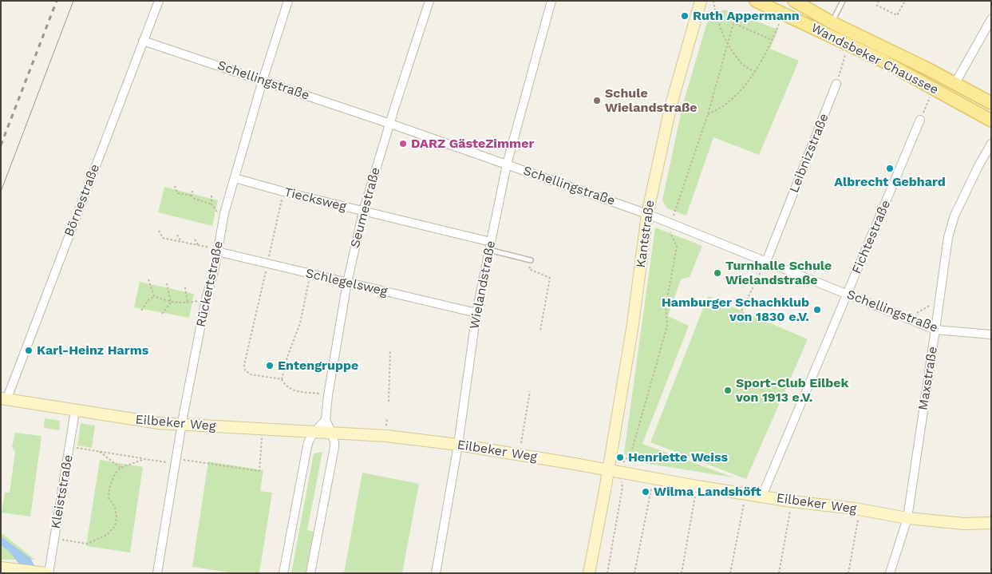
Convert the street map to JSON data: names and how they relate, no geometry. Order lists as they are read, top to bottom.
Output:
{
  "streets": {
    "main road": ["Wandsbeker Chaussee"],
    "street": [
      "Schellingstraße",
      "Leibnizstraße",
      "Tiecksweg",
      "Börnestraße",
      "Seumestraße",
      "Kantstraße",
      "Fichtestraße",
      "Schlegelsweg",
      "Rückertstraße",
      "Wielandstraße",
      "Maxstraße",
      "Eilbeker Weg",
      "Kleiststraße"
    ]
  },
  "crossings": [
    ["Schellingstraße", "Leibnizstraße"],
    ["Schellingstraße", "Börnestraße"],
    ["Schellingstraße", "Seumestraße"],
    ["Schellingstraße", "Kantstraße"],
    ["Schellingstraße", "Fichtestraße"],
    ["Schellingstraße", "Rückertstraße"],
    ["Schellingstraße", "Wielandstraße"],
    ["Schellingstraße", "Maxstraße"],
    ["Tiecksweg", "Seumestraße"],
    ["Tiecksweg", "Rückertstraße"],
    ["Tiecksweg", "Wielandstraße"],
    ["Börnestraße", "Eilbeker Weg"],
    ["Seumestraße", "Schlegelsweg"],
    ["Kantstraße", "Eilbeker Weg"],
    ["Fichtestraße", "Eilbeker Weg"],
    ["Schlegelsweg", "Rückertstraße"],
    ["Schlegelsweg", "Wielandstraße"],
    ["Rückertstraße", "Eilbeker Weg"],
    ["Wielandstraße", "Eilbeker Weg"],
    ["Maxstraße", "Eilbeker Weg"],
    ["Eilbeker Weg", "Kleiststraße"]
  ],
  "places": [
    "Ruth Appermann",
    "Schule Wielandstraße",
    "DARZ GästeZimmer",
    "Albrecht Gebhard",
    "Turnhalle Schule Wielandstraße",
    "Hamburger Schachklub von 1830 e.V.",
    "Karl-Heinz Harms",
    "Entengruppe",
    "Sport-Club Eilbek von 1913 e.V.",
    "Henriette Weiss",
    "Wilma Landshöft"
  ]
}
